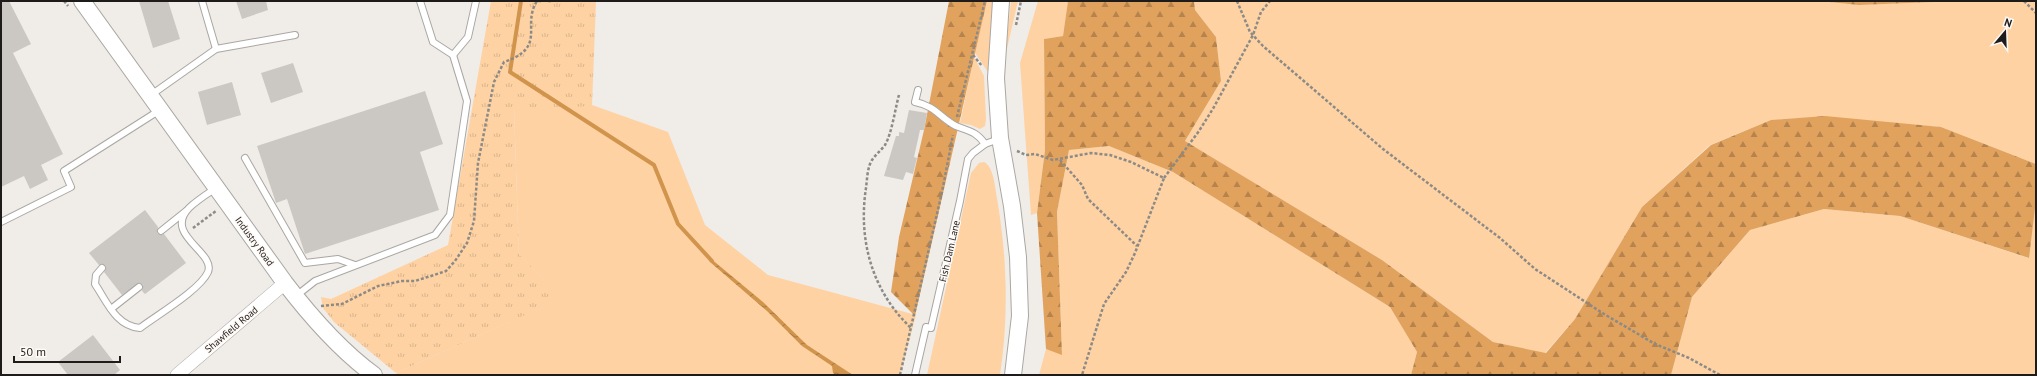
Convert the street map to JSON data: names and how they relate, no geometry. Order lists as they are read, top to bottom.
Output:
{
  "streets": {
    "street": ["Industry Road", "Shawfield Road"],
    "lane": ["Fish Dam Lane"]
  },
  "crossings": [
    ["Industry Road", "Shawfield Road"]
  ],
  "scale_bar": "50 m",
  "north": "top"
}
